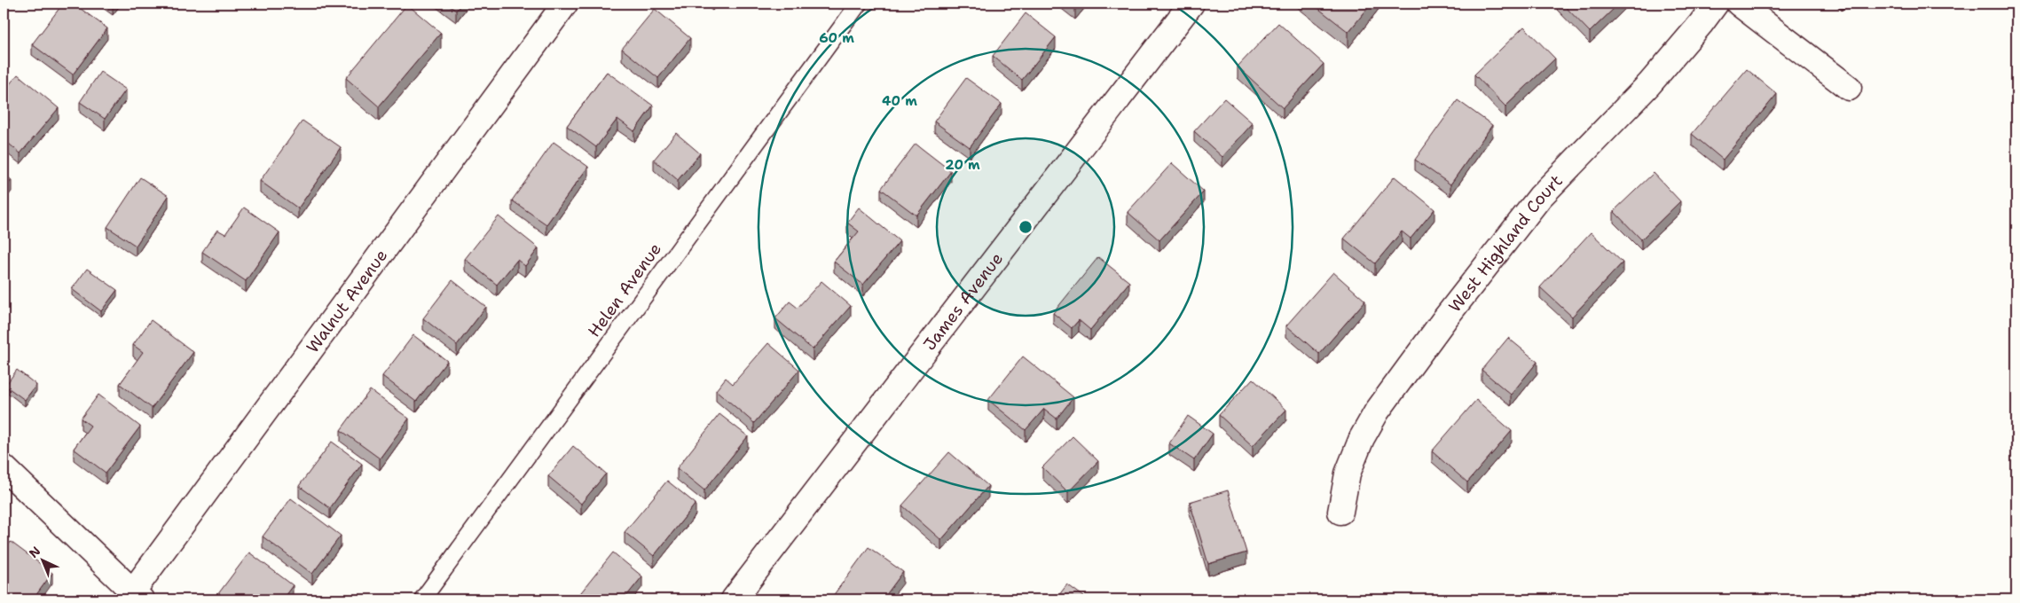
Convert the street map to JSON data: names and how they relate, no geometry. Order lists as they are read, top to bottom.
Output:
{
  "streets": {
    "street": ["West Highland Court", "Walnut Avenue", "James Avenue"],
    "lane": ["Helen Avenue"]
  },
  "north": "top left",
  "rings": ["60 m", "40 m", "20 m"]
}
